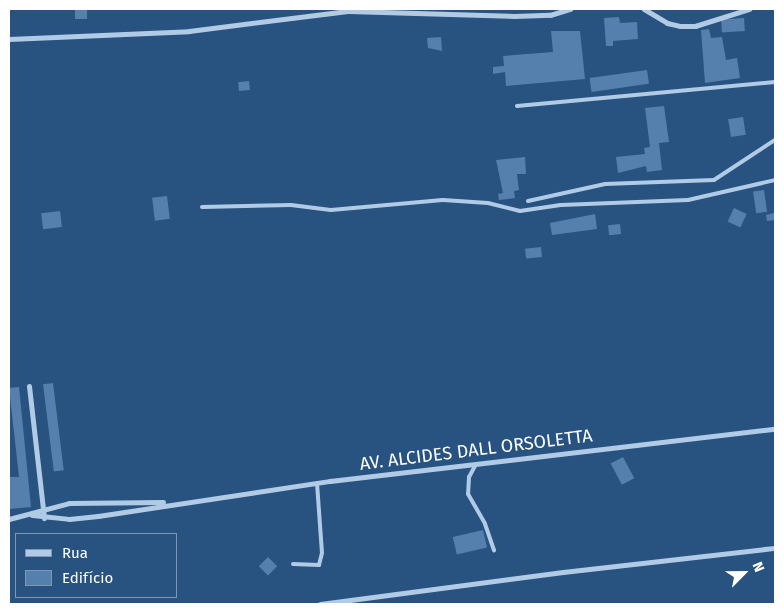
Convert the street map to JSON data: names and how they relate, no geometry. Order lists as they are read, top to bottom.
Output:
{
  "streets": {
    "street": ["AV. ALCIDES DALL ORSOLETTA"]
  },
  "legend": ["Rua", "Edifício"],
  "north": "top right"
}
